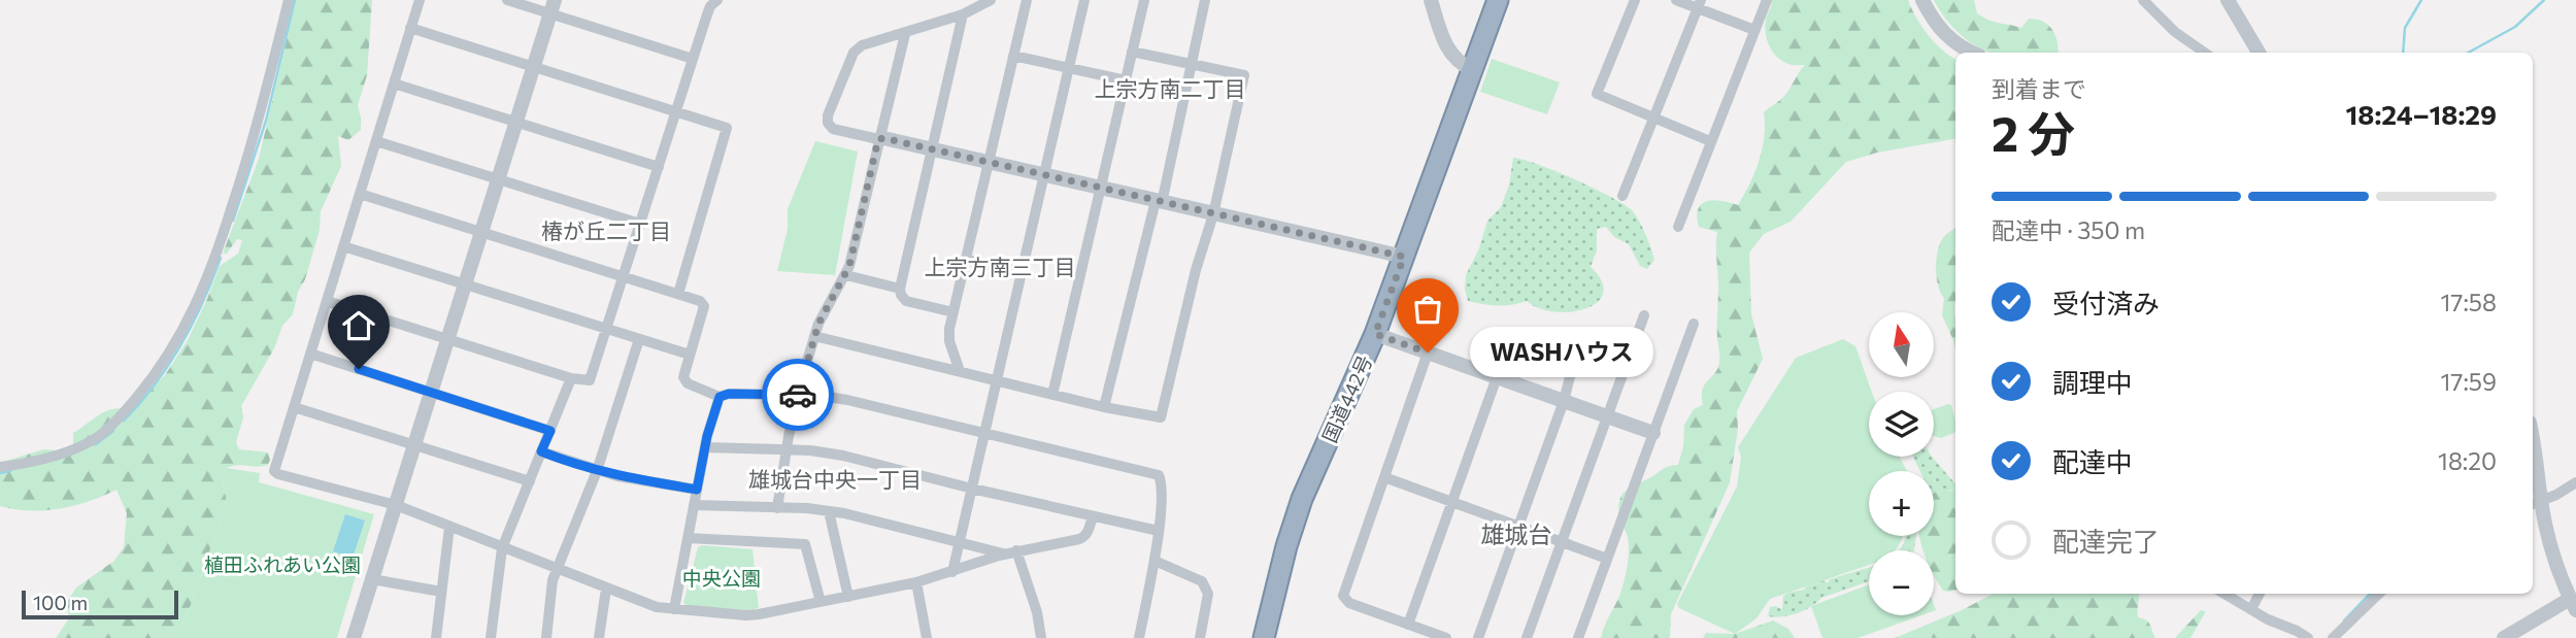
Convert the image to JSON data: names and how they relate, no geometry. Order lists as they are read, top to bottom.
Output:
{
  "streets": {
    "highway": ["国道442号"]
  },
  "districts": [
    "上宗方南二丁目",
    "椿が丘二丁目",
    "上宗方南三丁目",
    "雄城台中央一丁目",
    "雄城台"
  ],
  "parks": ["植田ふれあい公園", "中央公園"],
  "places": ["WASHハウス"],
  "scale_bar": "100 m",
  "north": "top",
  "page": {
    "heading": ["2 分", "到着まで", "18:24–18:29"],
    "bar": "配達中 · 350 m",
    "list": [
      ["受付済み", "17:58"],
      ["調理中", "17:59"],
      ["配達中", "18:20"],
      "配達完了"
    ],
    "map_buttons": ["+", "−"],
    "bubble": "WASHハウス",
    "scale": "100 m"
  }
}
